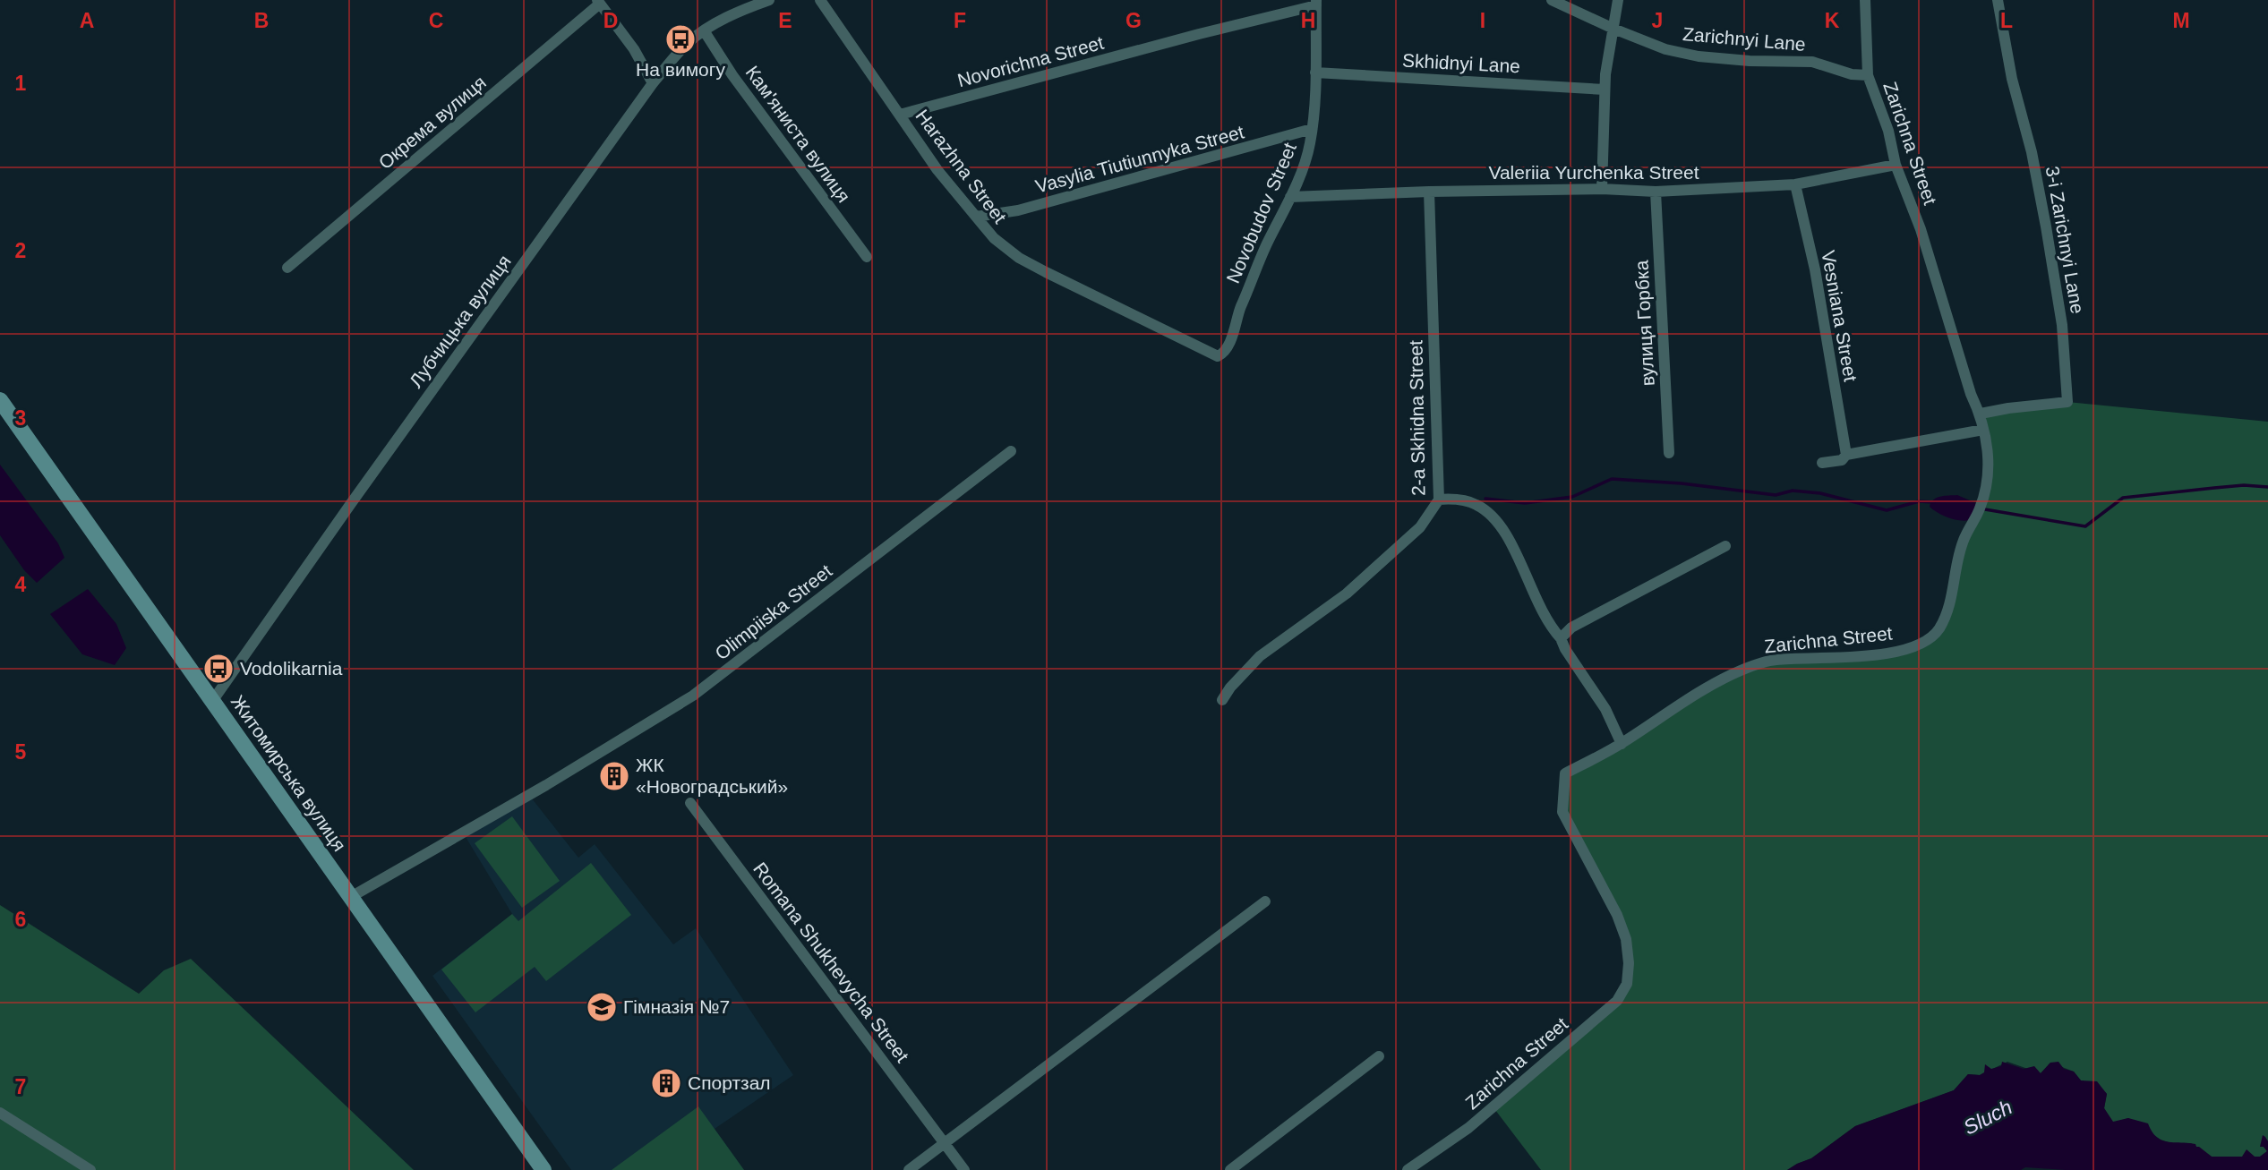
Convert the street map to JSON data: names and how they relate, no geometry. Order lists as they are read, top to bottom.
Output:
{
  "streets": {
    "main road": ["Житомирська вулиця"],
    "street": [
      "Zarichnyi Lane",
      "Novorichna Street",
      "Skhidnyi Lane",
      "Окрема вулиця",
      "Кам'яниста вулиця",
      "Zarichna Street",
      "Vasylia Tiutiunnyka Street",
      "Harazhna Street",
      "Valeriia Yurchenka Street",
      "Novobudov Street",
      "3-i Zarichnyi Lane",
      "Vesniana Street",
      "Лубчицька вулиця",
      "вулиця Горбка",
      "2-a Skhidna Street",
      "Olimpiiska Street",
      "Romana Shukhevycha Street"
    ]
  },
  "crossings": [
    ["Zarichnyi Lane", "Zarichna Street"],
    ["Novorichna Street", "Harazhna Street"],
    ["Novorichna Street", "Novobudov Street"],
    ["Skhidnyi Lane", "Novobudov Street"],
    ["Окрема вулиця", "Лубчицька вулиця"],
    ["Кам'яниста вулиця", "Лубчицька вулиця"],
    ["Zarichna Street", "Valeriia Yurchenka Street"],
    ["Zarichna Street", "3-i Zarichnyi Lane"],
    ["Vasylia Tiutiunnyka Street", "Harazhna Street"],
    ["Vasylia Tiutiunnyka Street", "Novobudov Street"],
    ["Harazhna Street", "Novobudov Street"],
    ["Valeriia Yurchenka Street", "Novobudov Street"],
    ["Valeriia Yurchenka Street", "Vesniana Street"],
    ["Valeriia Yurchenka Street", "вулиця Горбка"],
    ["Valeriia Yurchenka Street", "2-a Skhidna Street"],
    ["Лубчицька вулиця", "Житомирська вулиця"],
    ["Olimpiiska Street", "Житомирська вулиця"]
  ],
  "water": ["Sluch"],
  "places": {
    "bus stop": ["На вимогу", "Vodolikarnia"],
    "building": ["ЖК «Новоградський»", "Спортзал"],
    "school or university": ["Гімназія №7"]
  },
  "grid": {
    "columns": [
      "A",
      "B",
      "C",
      "D",
      "E",
      "F",
      "G",
      "H",
      "I",
      "J",
      "K",
      "L",
      "M"
    ],
    "rows": [
      "1",
      "2",
      "3",
      "4",
      "5",
      "6",
      "7"
    ]
  }
}
